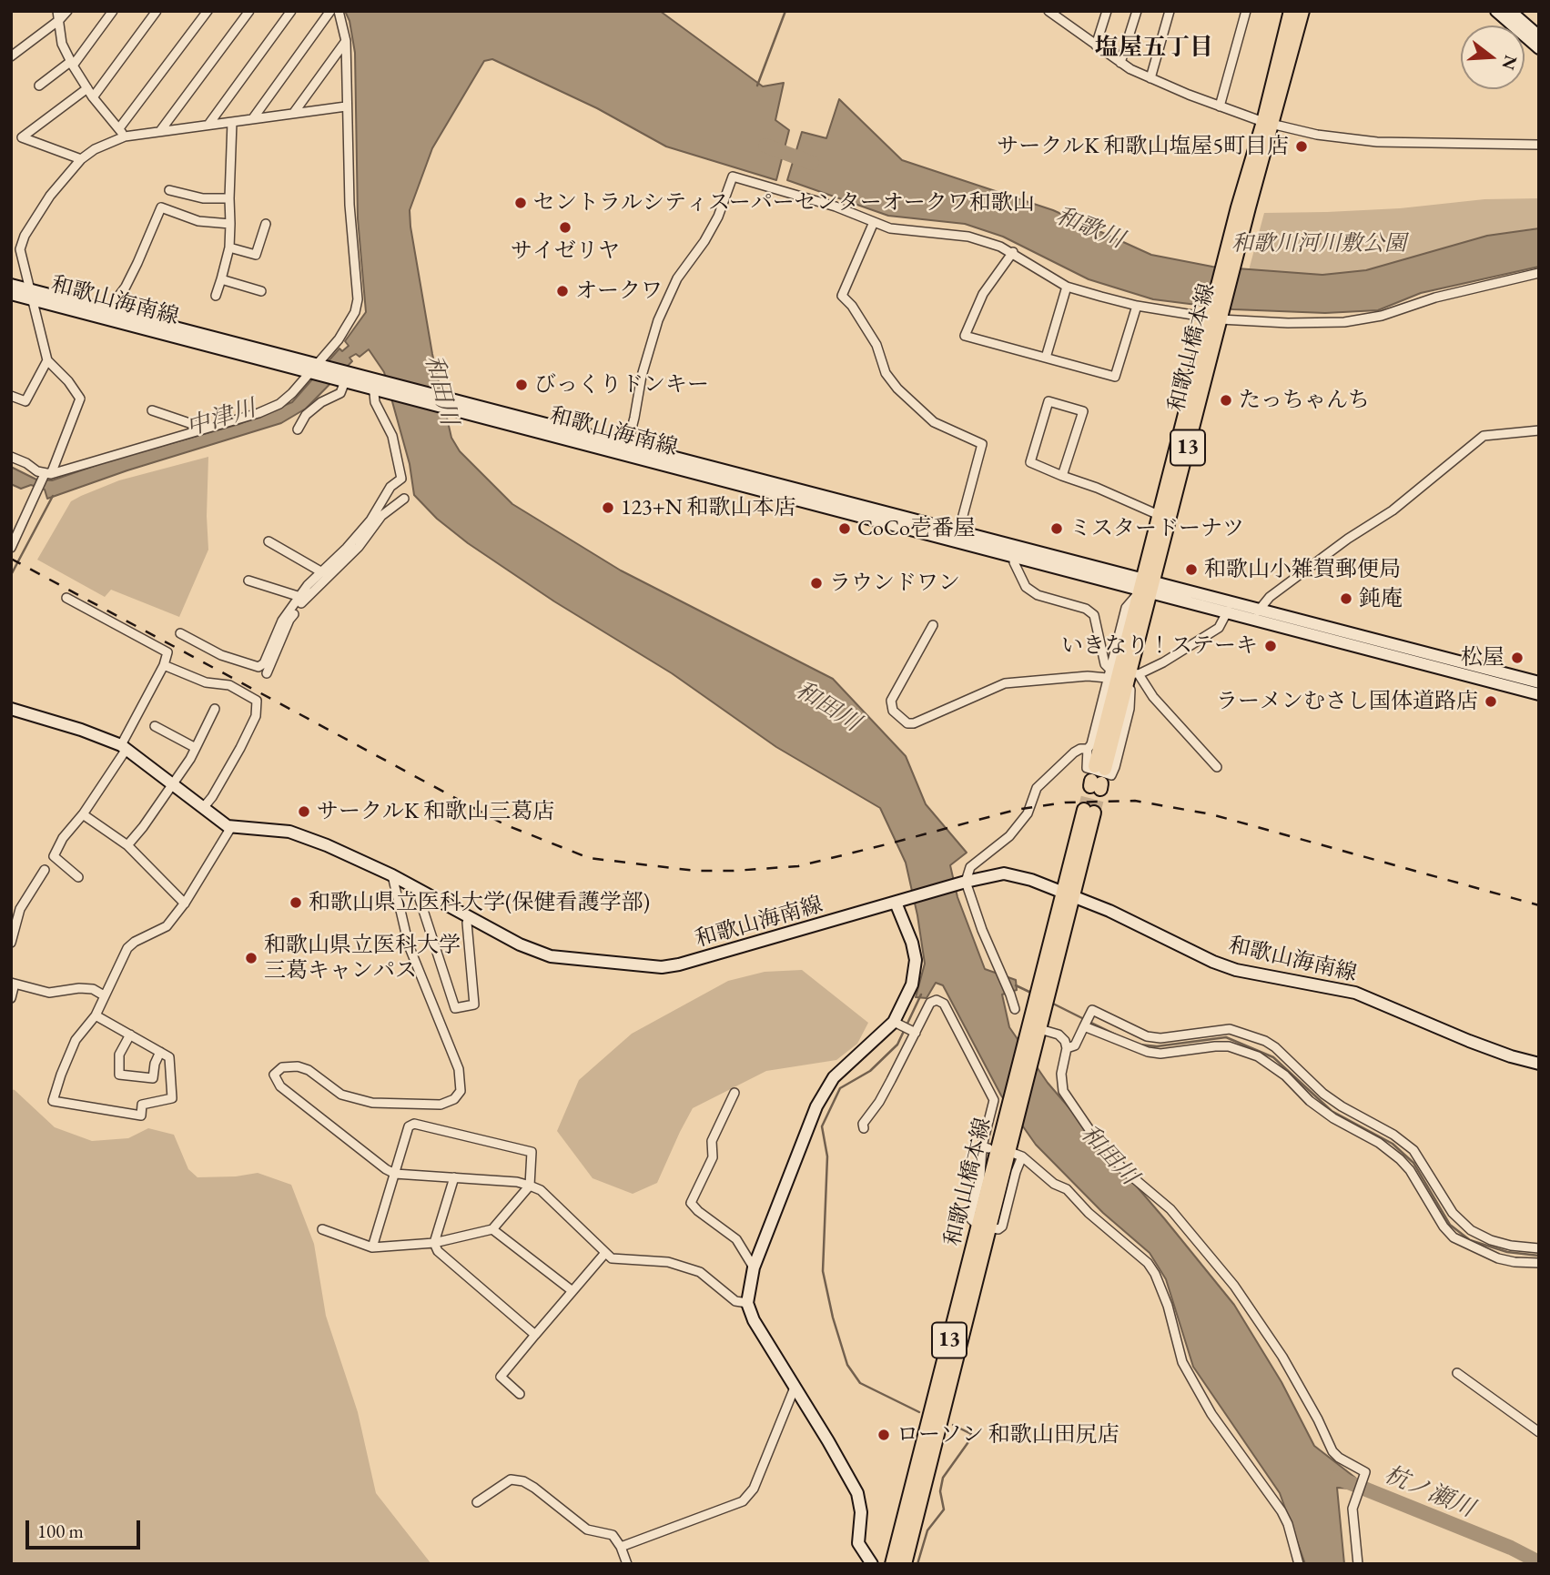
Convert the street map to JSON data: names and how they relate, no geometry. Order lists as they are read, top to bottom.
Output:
{
  "streets": {
    "main road": ["和歌山海南線", "和歌山橋本線", "13"]
  },
  "crossings": [
    ["和歌山海南線", "和歌山橋本線"]
  ],
  "districts": ["塩屋五丁目"],
  "water": [
    "和歌川",
    "和田川",
    "中津川",
    "杭ノ瀬川"
  ],
  "parks": ["和歌川河川敷公園"],
  "places": [
    "サークルK 和歌山塩屋5町目店",
    "セントラルシティスーパーセンターオークワ和歌山",
    "サイゼリヤ",
    "オークワ",
    "びっくりドンキー",
    "たっちゃんち",
    "123+N 和歌山本店",
    "CoCo壱番屋",
    "ミスタードーナツ",
    "和歌山小雑賀郵便局",
    "ラウンドワン",
    "鈍庵",
    "いきなり！ステーキ",
    "松屋",
    "ラーメンむさし国体道路店",
    "サークルK 和歌山三葛店",
    "和歌山県立医科大学(保健看護学部)",
    "和歌山県立医科大学 三葛キャンパス",
    "ローソン 和歌山田尻店"
  ],
  "scale_bar": "100 m",
  "north": "right"
}
